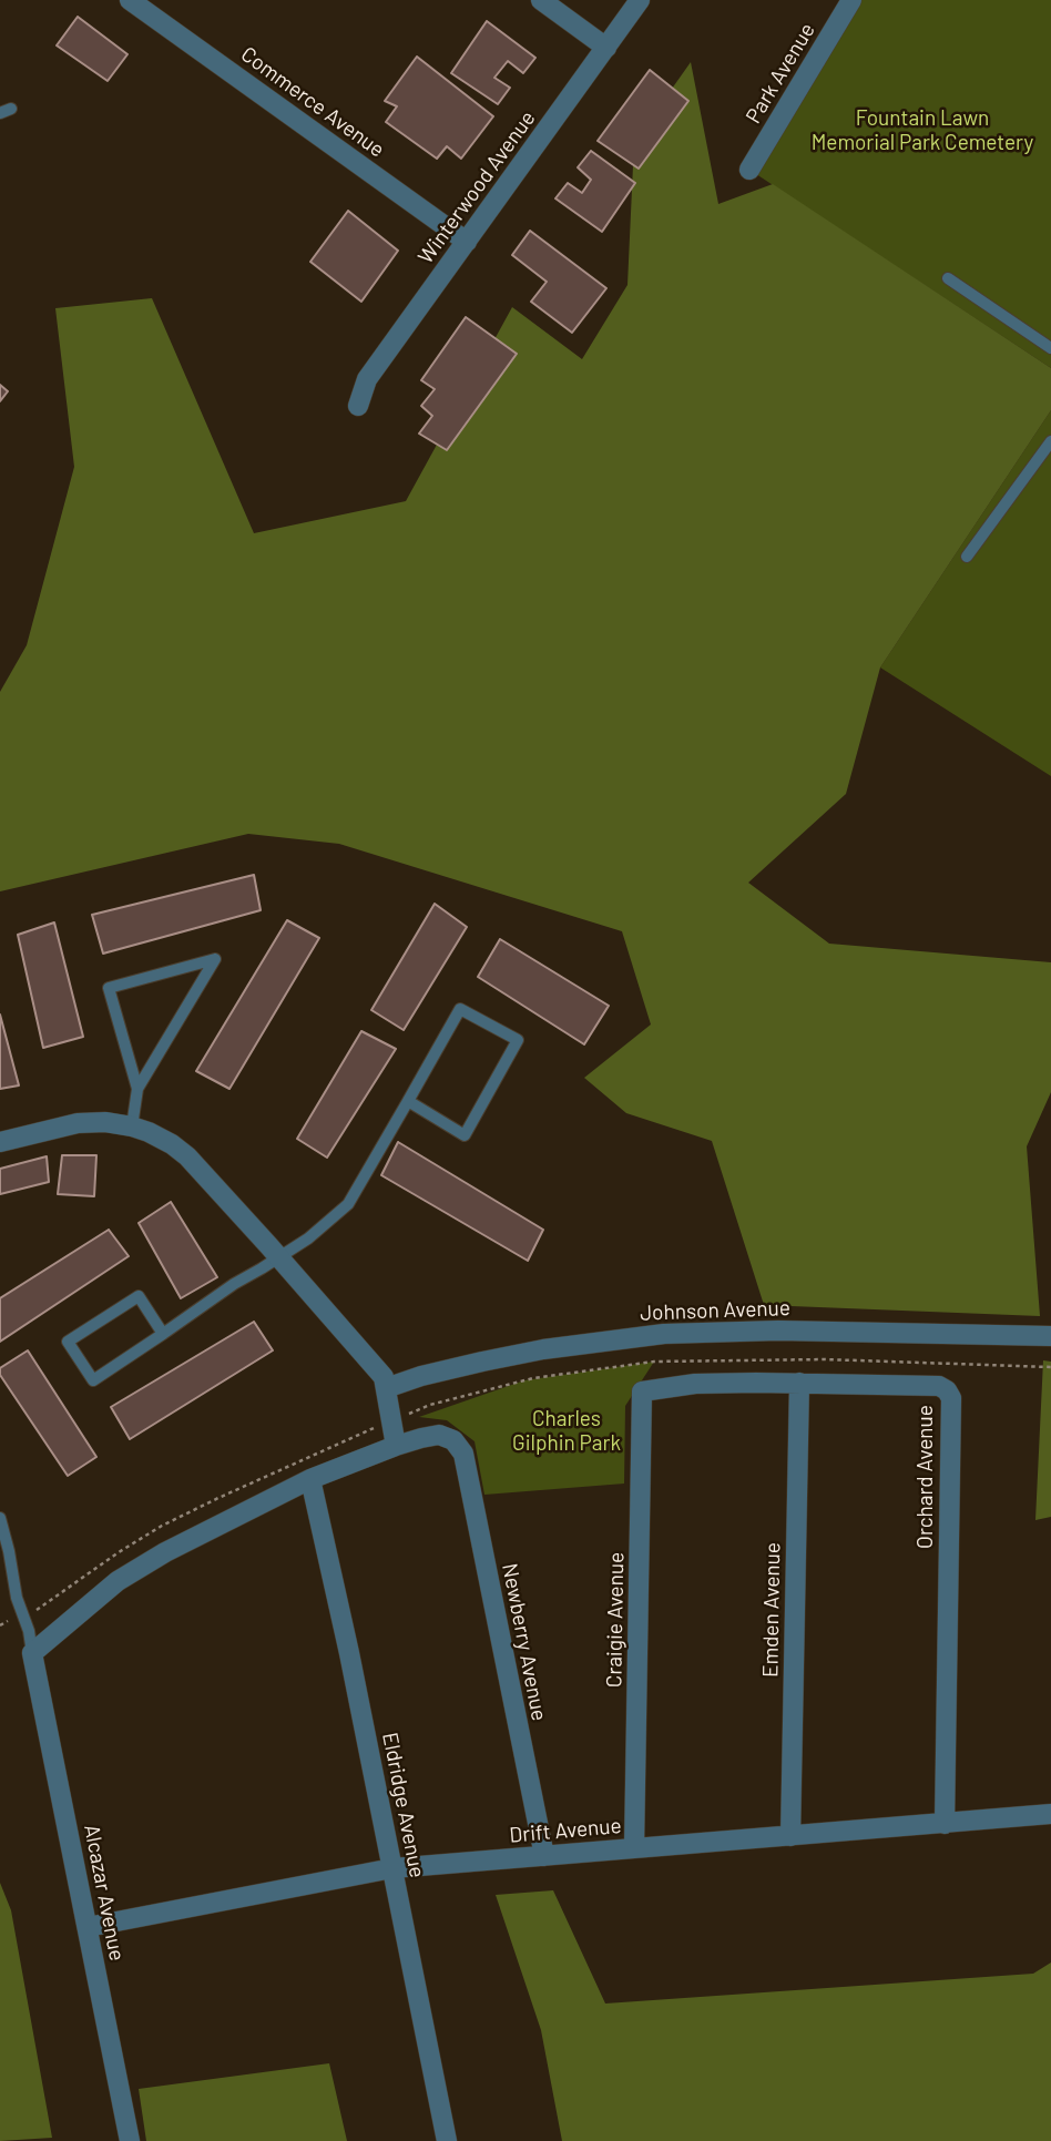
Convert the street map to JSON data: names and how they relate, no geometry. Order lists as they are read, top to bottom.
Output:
{
  "streets": {
    "street": [
      "Park Avenue",
      "Commerce Avenue",
      "Winterwood Avenue",
      "Johnson Avenue",
      "Orchard Avenue",
      "Emden Avenue",
      "Craigie Avenue",
      "Newberry Avenue",
      "Eldridge Avenue",
      "Drift Avenue",
      "Alcazar Avenue"
    ]
  },
  "crossings": [
    ["Commerce Avenue", "Winterwood Avenue"],
    ["Orchard Avenue", "Emden Avenue"],
    ["Orchard Avenue", "Craigie Avenue"],
    ["Orchard Avenue", "Drift Avenue"],
    ["Emden Avenue", "Drift Avenue"],
    ["Craigie Avenue", "Drift Avenue"],
    ["Newberry Avenue", "Drift Avenue"],
    ["Eldridge Avenue", "Drift Avenue"],
    ["Drift Avenue", "Alcazar Avenue"]
  ],
  "parks": ["Fountain Lawn Memorial Park Cemetery", "Charles Gilphin Park"]
}
